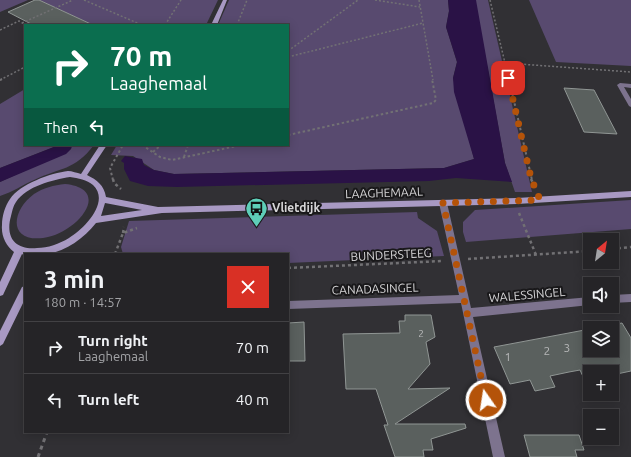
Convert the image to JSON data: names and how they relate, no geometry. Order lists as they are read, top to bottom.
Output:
{
  "streets": {
    "street": ["LAAGHEMAAL", "CANADASINGEL", "WALESSINGEL"],
    "path": ["BUNDERSTEEG"]
  },
  "places": {
    "bus stop": ["Vlietdijk"]
  },
  "house_numbers": [
    "2",
    "3",
    "2",
    "1"
  ],
  "north": "top right",
  "page": {
    "turn": ["70 m", "Laaghemaal"],
    "then": "Then",
    "map_buttons": ["+", "−"],
    "heading": ["3 min", "180 m · 14:57"],
    "list": [
      {
        "name": "Turn right",
        "note": "Laaghemaal",
        "value": "70 m"
      },
      {
        "name": "Turn left",
        "value": "40 m"
      }
    ]
  }
}
